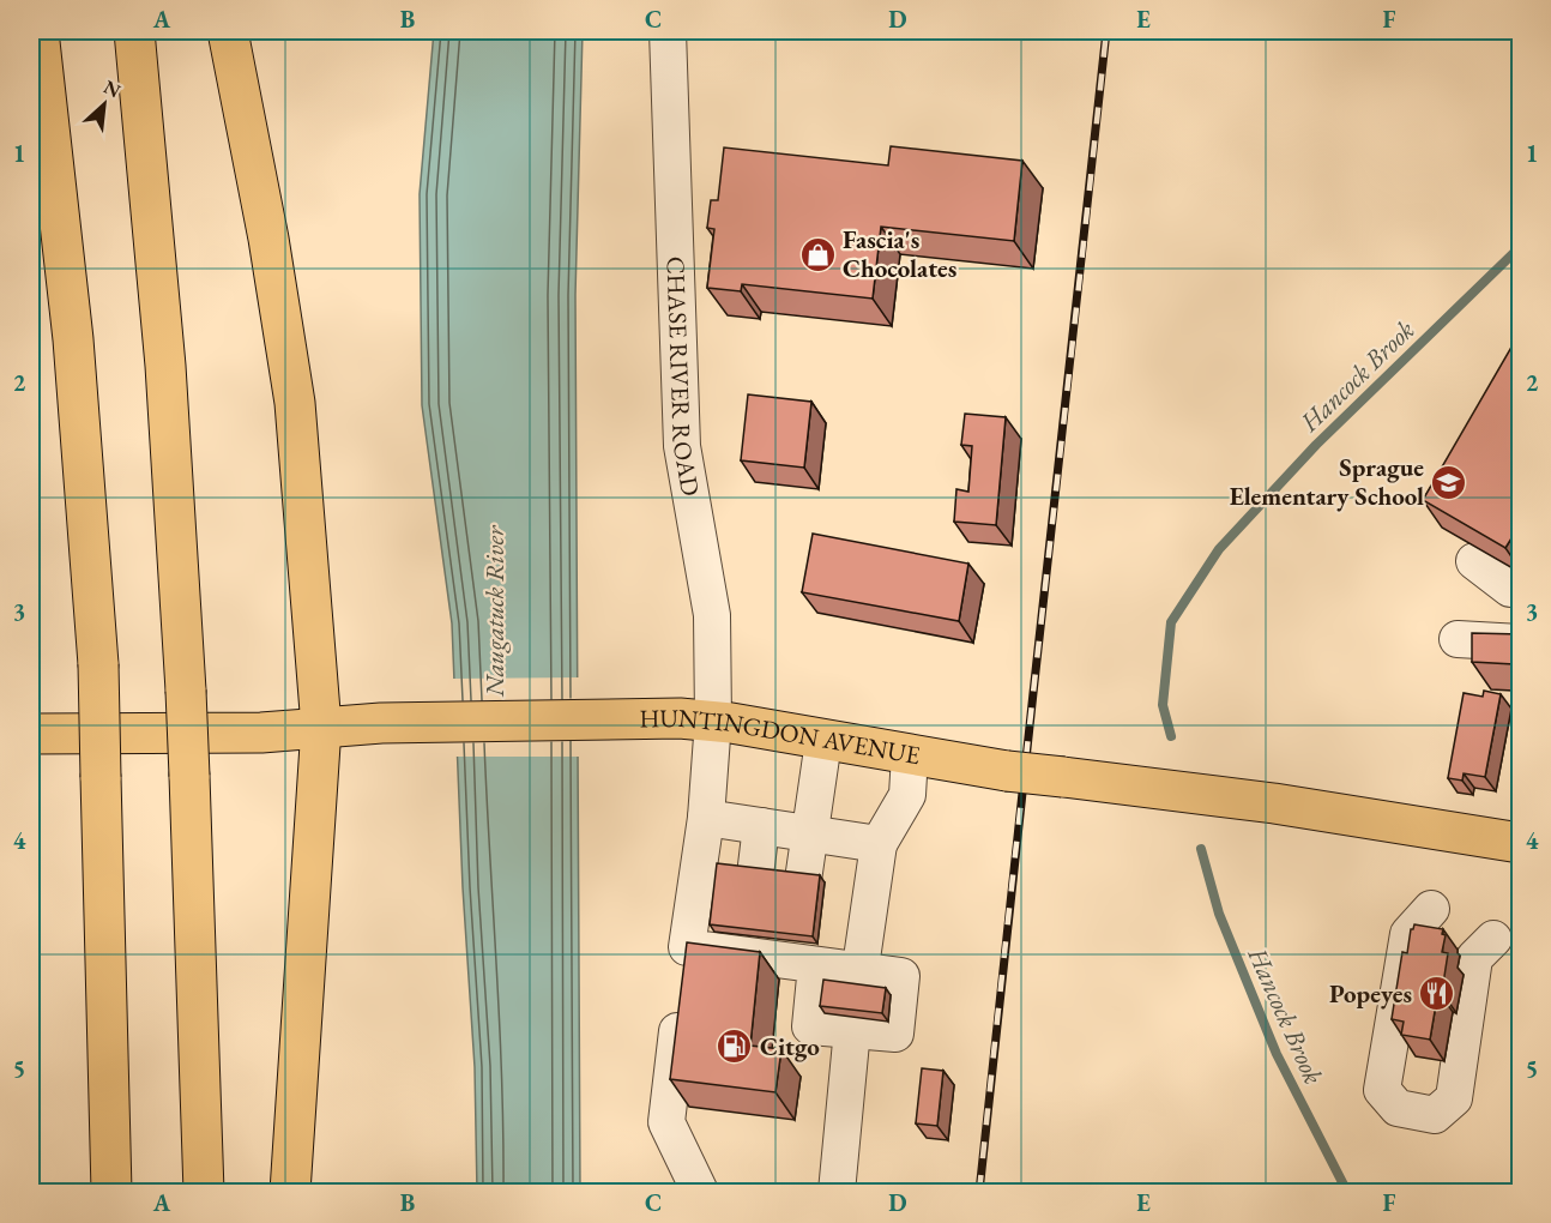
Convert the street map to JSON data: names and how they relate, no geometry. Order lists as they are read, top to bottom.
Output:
{
  "streets": {
    "main road": ["HUNTINGDON AVENUE"],
    "street": ["CHASE RIVER ROAD"]
  },
  "crossings": [
    ["CHASE RIVER ROAD", "HUNTINGDON AVENUE"]
  ],
  "water": ["Hancock Brook", "Naugatuck River"],
  "places": {
    "shop": ["Fascia's Chocolates"],
    "school or university": ["Sprague Elementary School"],
    "restaurant": ["Popeyes"],
    "fuel station": ["Citgo"]
  },
  "north": "top right",
  "grid": {
    "columns": [
      "A",
      "B",
      "C",
      "D",
      "E",
      "F"
    ],
    "rows": [
      "1",
      "2",
      "3",
      "4",
      "5"
    ]
  }
}
